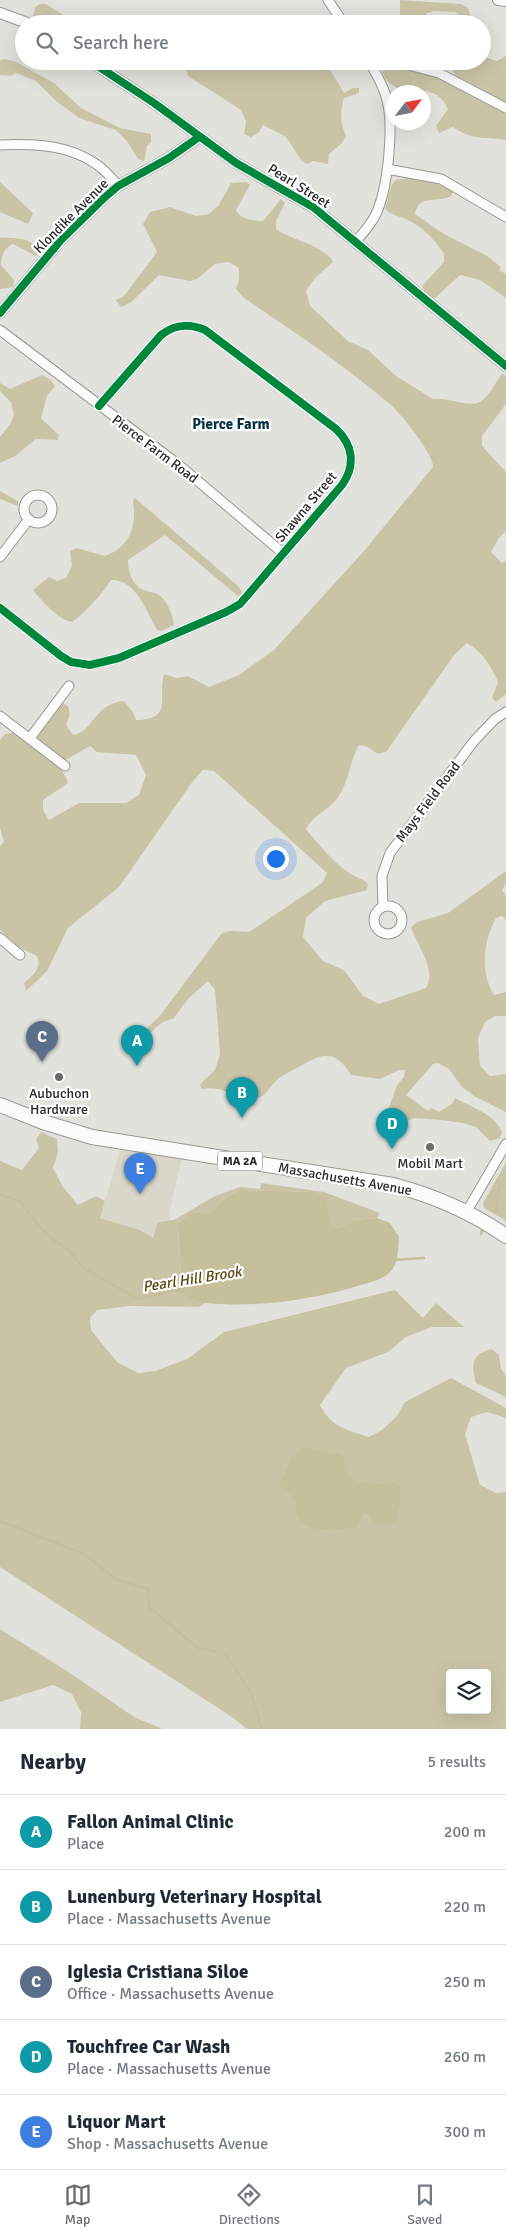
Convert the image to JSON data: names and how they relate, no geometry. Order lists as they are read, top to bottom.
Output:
{
  "streets": {
    "main road": ["MA 2A", "Massachusetts Avenue"],
    "street": [
      "Pearl Street",
      "Klondike Avenue",
      "Pierce Farm Road",
      "Shawna Street",
      "Mays Field Road"
    ]
  },
  "crossings": [
    ["Pearl Street", "Klondike Avenue"],
    ["Pierce Farm Road", "Shawna Street"]
  ],
  "districts": ["Pierce Farm"],
  "water": ["Pearl Hill Brook"],
  "places": ["Aubuchon Hardware", "Mobil Mart"],
  "north": "top right",
  "page": {
    "search": "Search here",
    "pins": [
      "C",
      "A",
      "B",
      "D",
      "E"
    ],
    "heading": ["Nearby", "5 results"],
    "list": [
      {
        "mark": "A",
        "name": "Fallon Animal Clinic",
        "note": "Place",
        "value": "200 m"
      },
      {
        "mark": "B",
        "name": "Lunenburg Veterinary Hospital",
        "note": "Place · Massachusetts Avenue",
        "value": "220 m"
      },
      {
        "mark": "C",
        "name": "Iglesia Cristiana Siloe",
        "note": "Office · Massachusetts Avenue",
        "value": "250 m"
      },
      {
        "mark": "D",
        "name": "Touchfree Car Wash",
        "note": "Place · Massachusetts Avenue",
        "value": "260 m"
      },
      {
        "mark": "E",
        "name": "Liquor Mart",
        "note": "Shop · Massachusetts Avenue",
        "value": "300 m"
      }
    ],
    "nav": ["Map", "Directions", "Saved"]
  }
}
